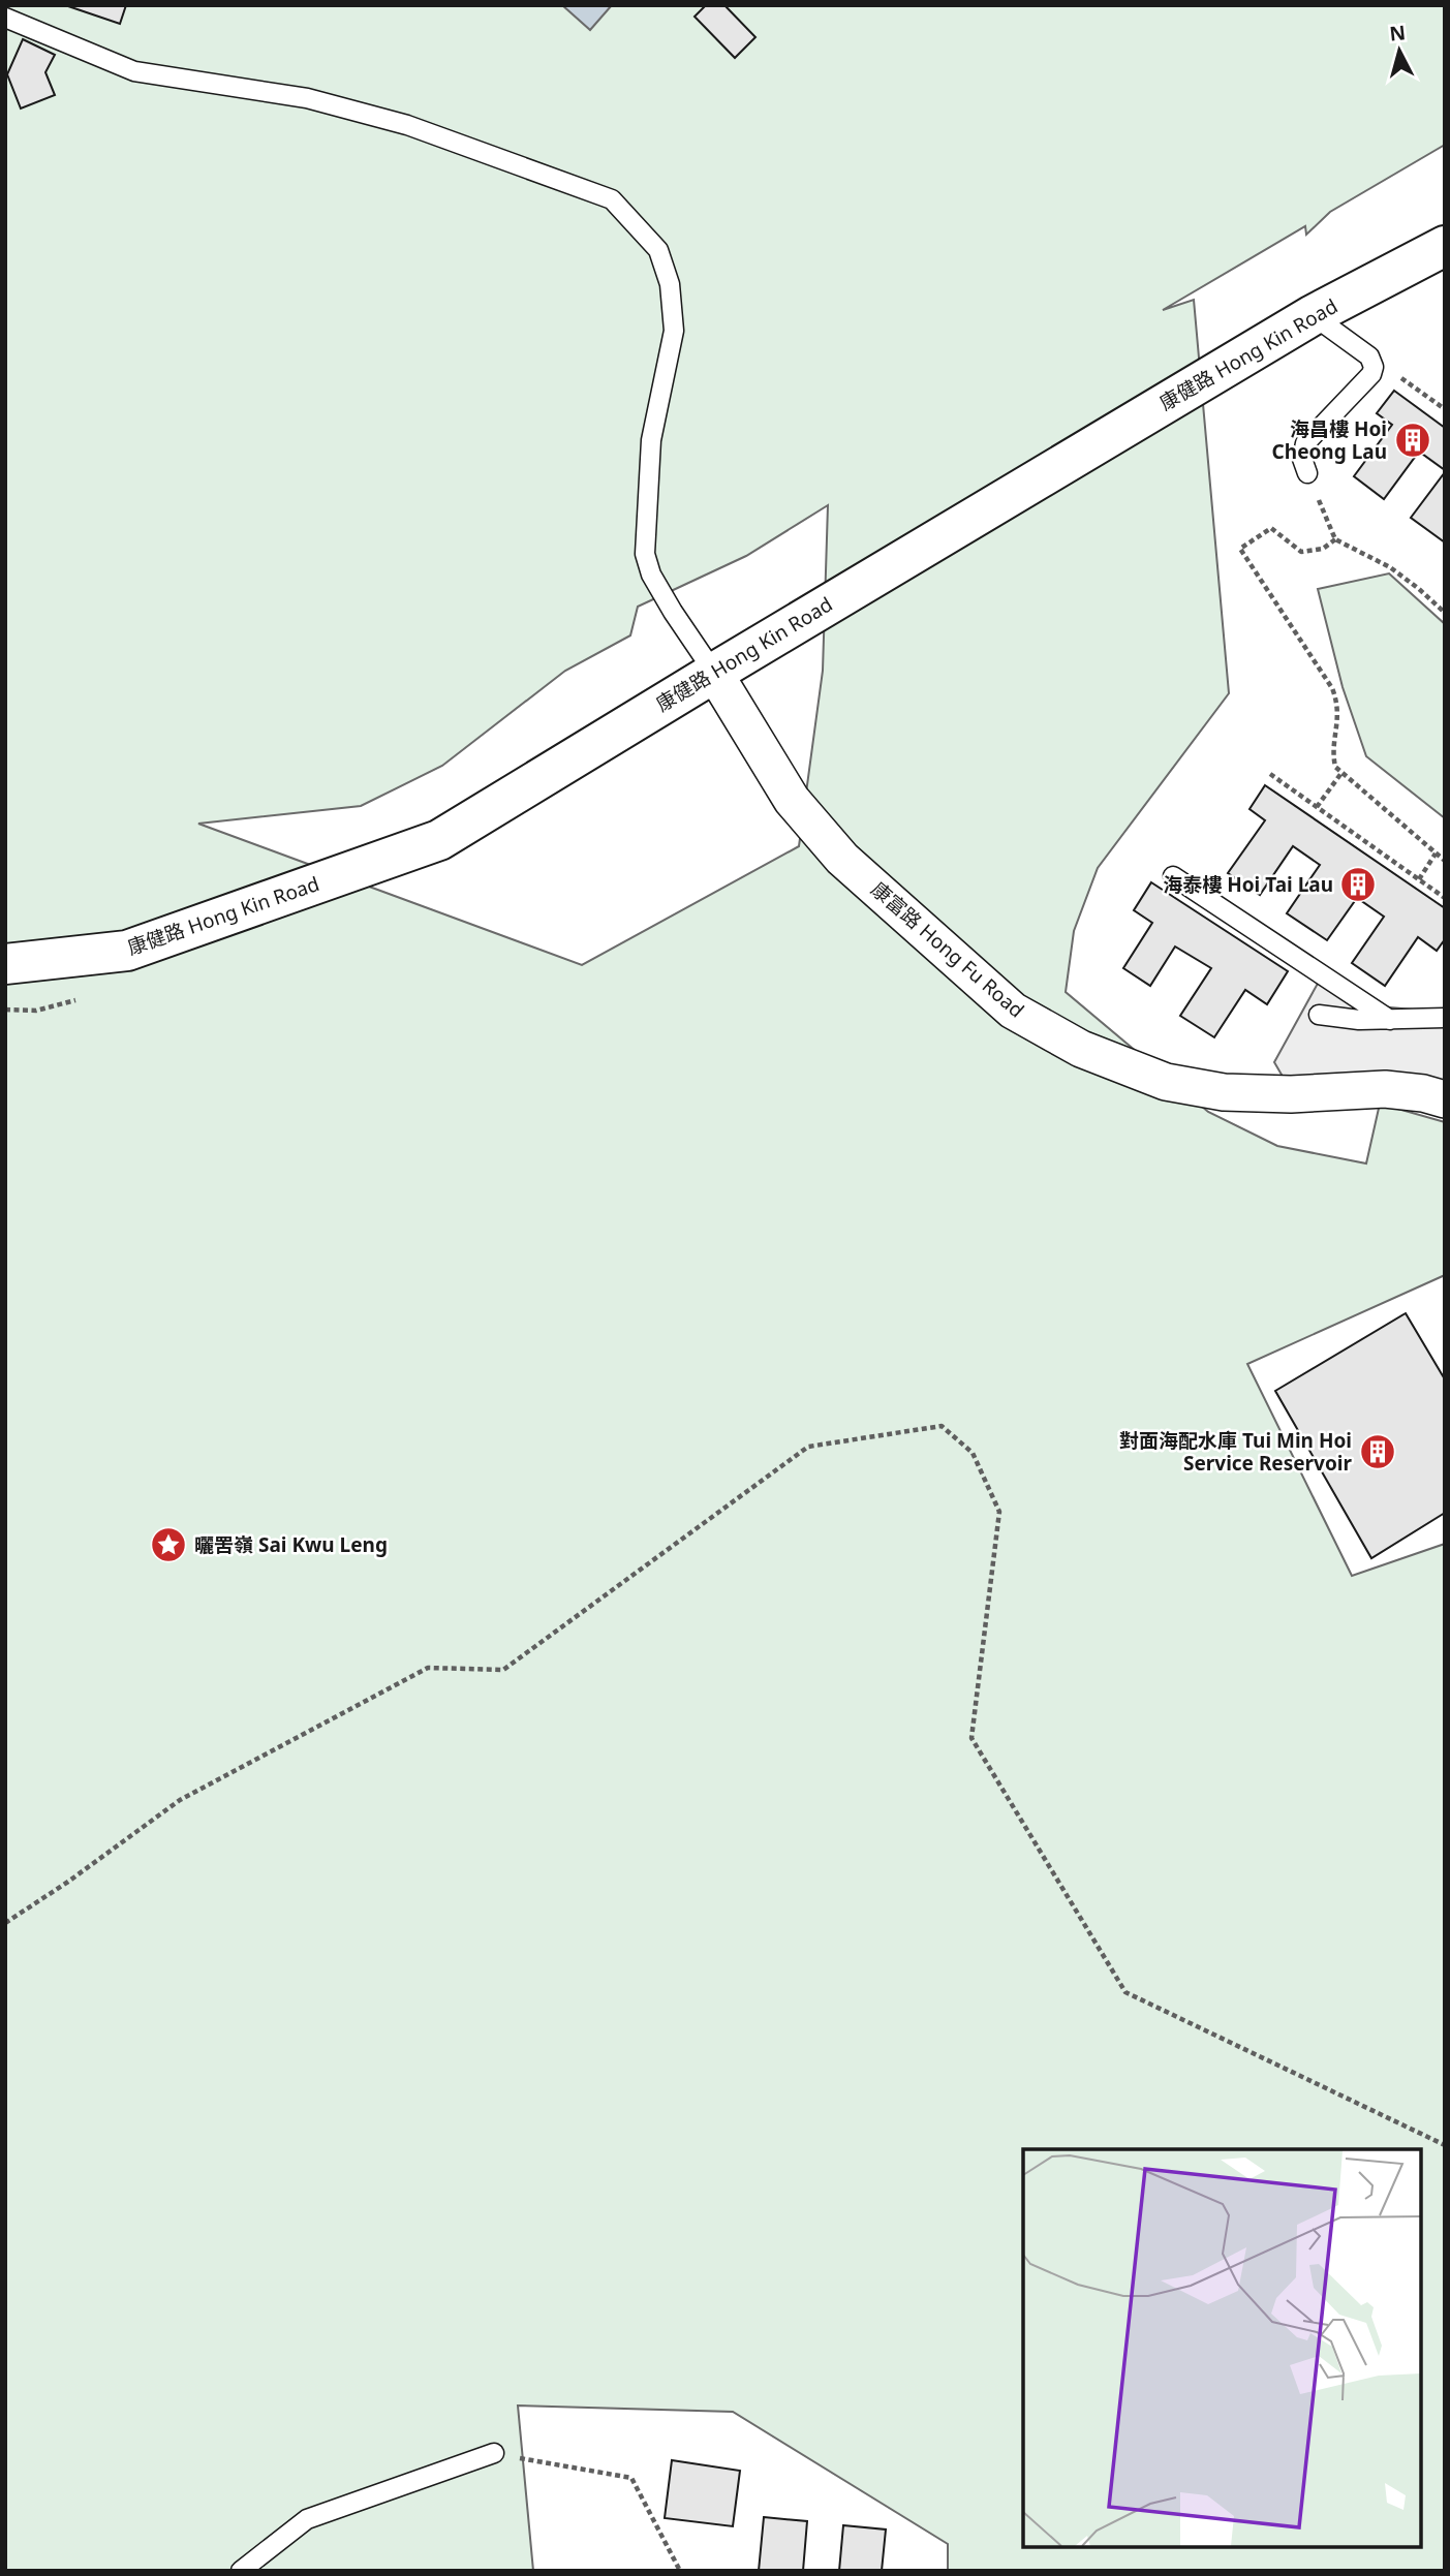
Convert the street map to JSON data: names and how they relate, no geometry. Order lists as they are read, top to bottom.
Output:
{
  "streets": {
    "street": ["康健路 Hong Kin Road", "康富路 Hong Fu Road"]
  },
  "crossings": [
    ["康健路 Hong Kin Road", "康富路 Hong Fu Road"]
  ],
  "places": {
    "building": ["海昌樓 Hoi Cheong Lau", "海泰樓 Hoi Tai Lau", "對面海配水庫 Tui Min Hoi Service Reservoir"],
    "place": ["曬罟嶺 Sai Kwu Leng"]
  },
  "north": "top"
}
